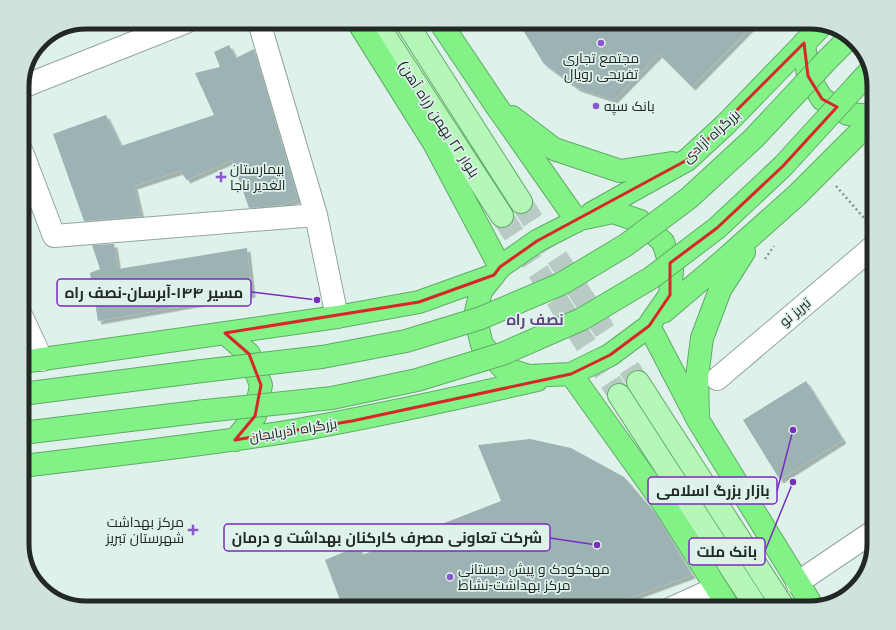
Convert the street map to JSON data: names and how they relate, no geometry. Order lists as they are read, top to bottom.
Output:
{
  "streets": {
    "highway": ["بزرگراه آزادی", "بزرگراه آذربایجان"],
    "main road": ["بلوار ۲۲ بهمن (راه آهن)"],
    "street": ["تبریز نو"]
  },
  "districts": ["نصف راه"],
  "places": {
    "other": [
      "مجتمع تجاری تفریحی رویال",
      "بانک سپه",
      "مسیر ۱۴۴-آبرسان-نصف راه",
      "بازار بزرگ اسلامی",
      "بانک ملت",
      "شرکت تعاونی مصرف کارکنان بهداشت و درمان",
      "مهدکودک و پیش دبستانی مرکز بهداشت-نشاط"
    ],
    "health": ["بیمارستان الغدیر ناجا", "مرکز بهداشت شهرستان تبریز"]
  }
}
